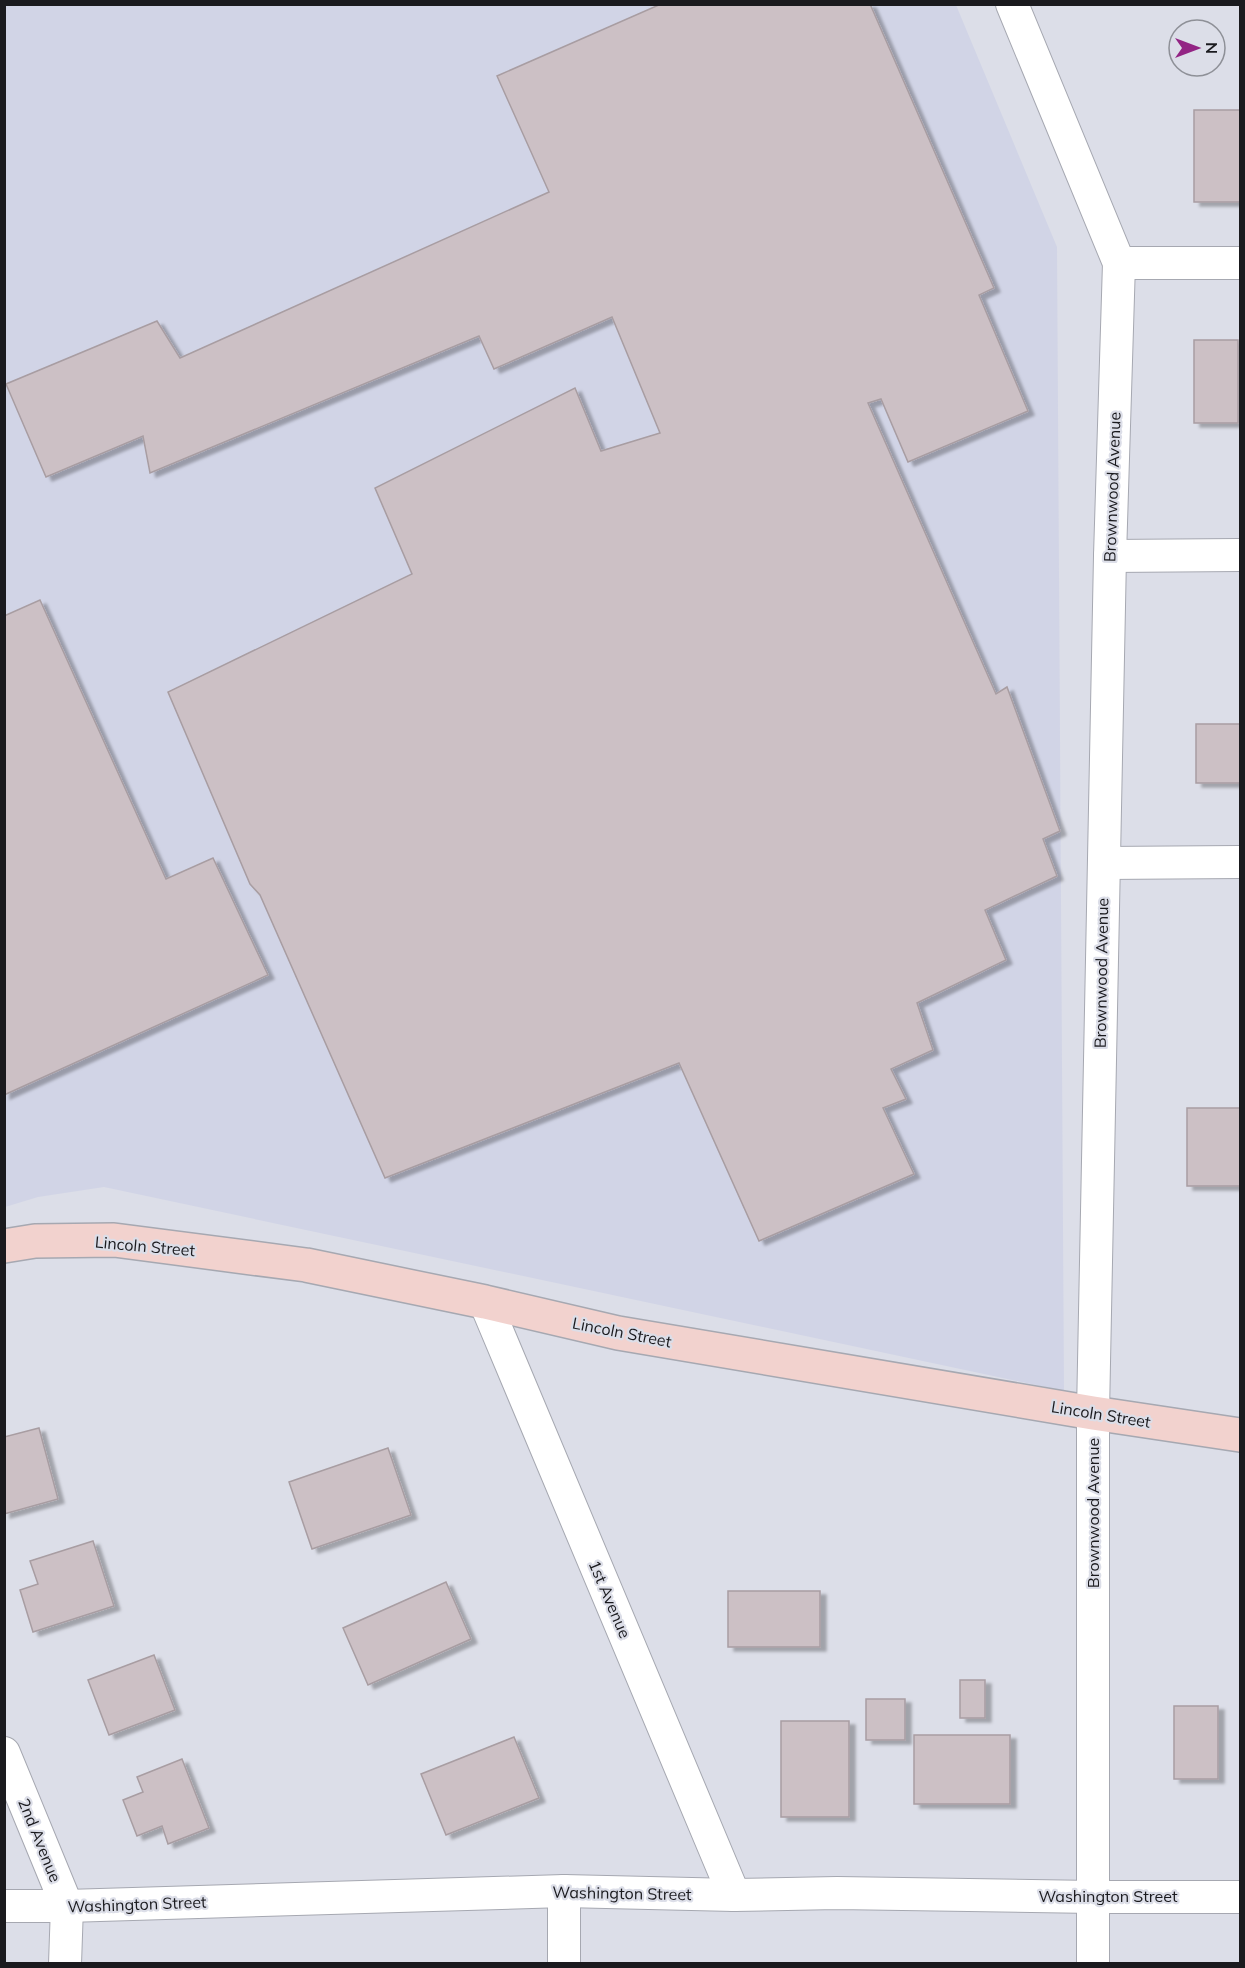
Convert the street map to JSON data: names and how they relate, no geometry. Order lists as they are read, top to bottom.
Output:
{
  "streets": {
    "street": [
      "Brownwood Avenue",
      "Lincoln Street",
      "1st Avenue",
      "2nd Avenue",
      "Washington Street"
    ]
  },
  "crossings": [
    ["Brownwood Avenue", "Lincoln Street"],
    ["Brownwood Avenue", "Washington Street"],
    ["Lincoln Street", "1st Avenue"],
    ["1st Avenue", "Washington Street"],
    ["2nd Avenue", "Washington Street"]
  ],
  "north": "right"
}
